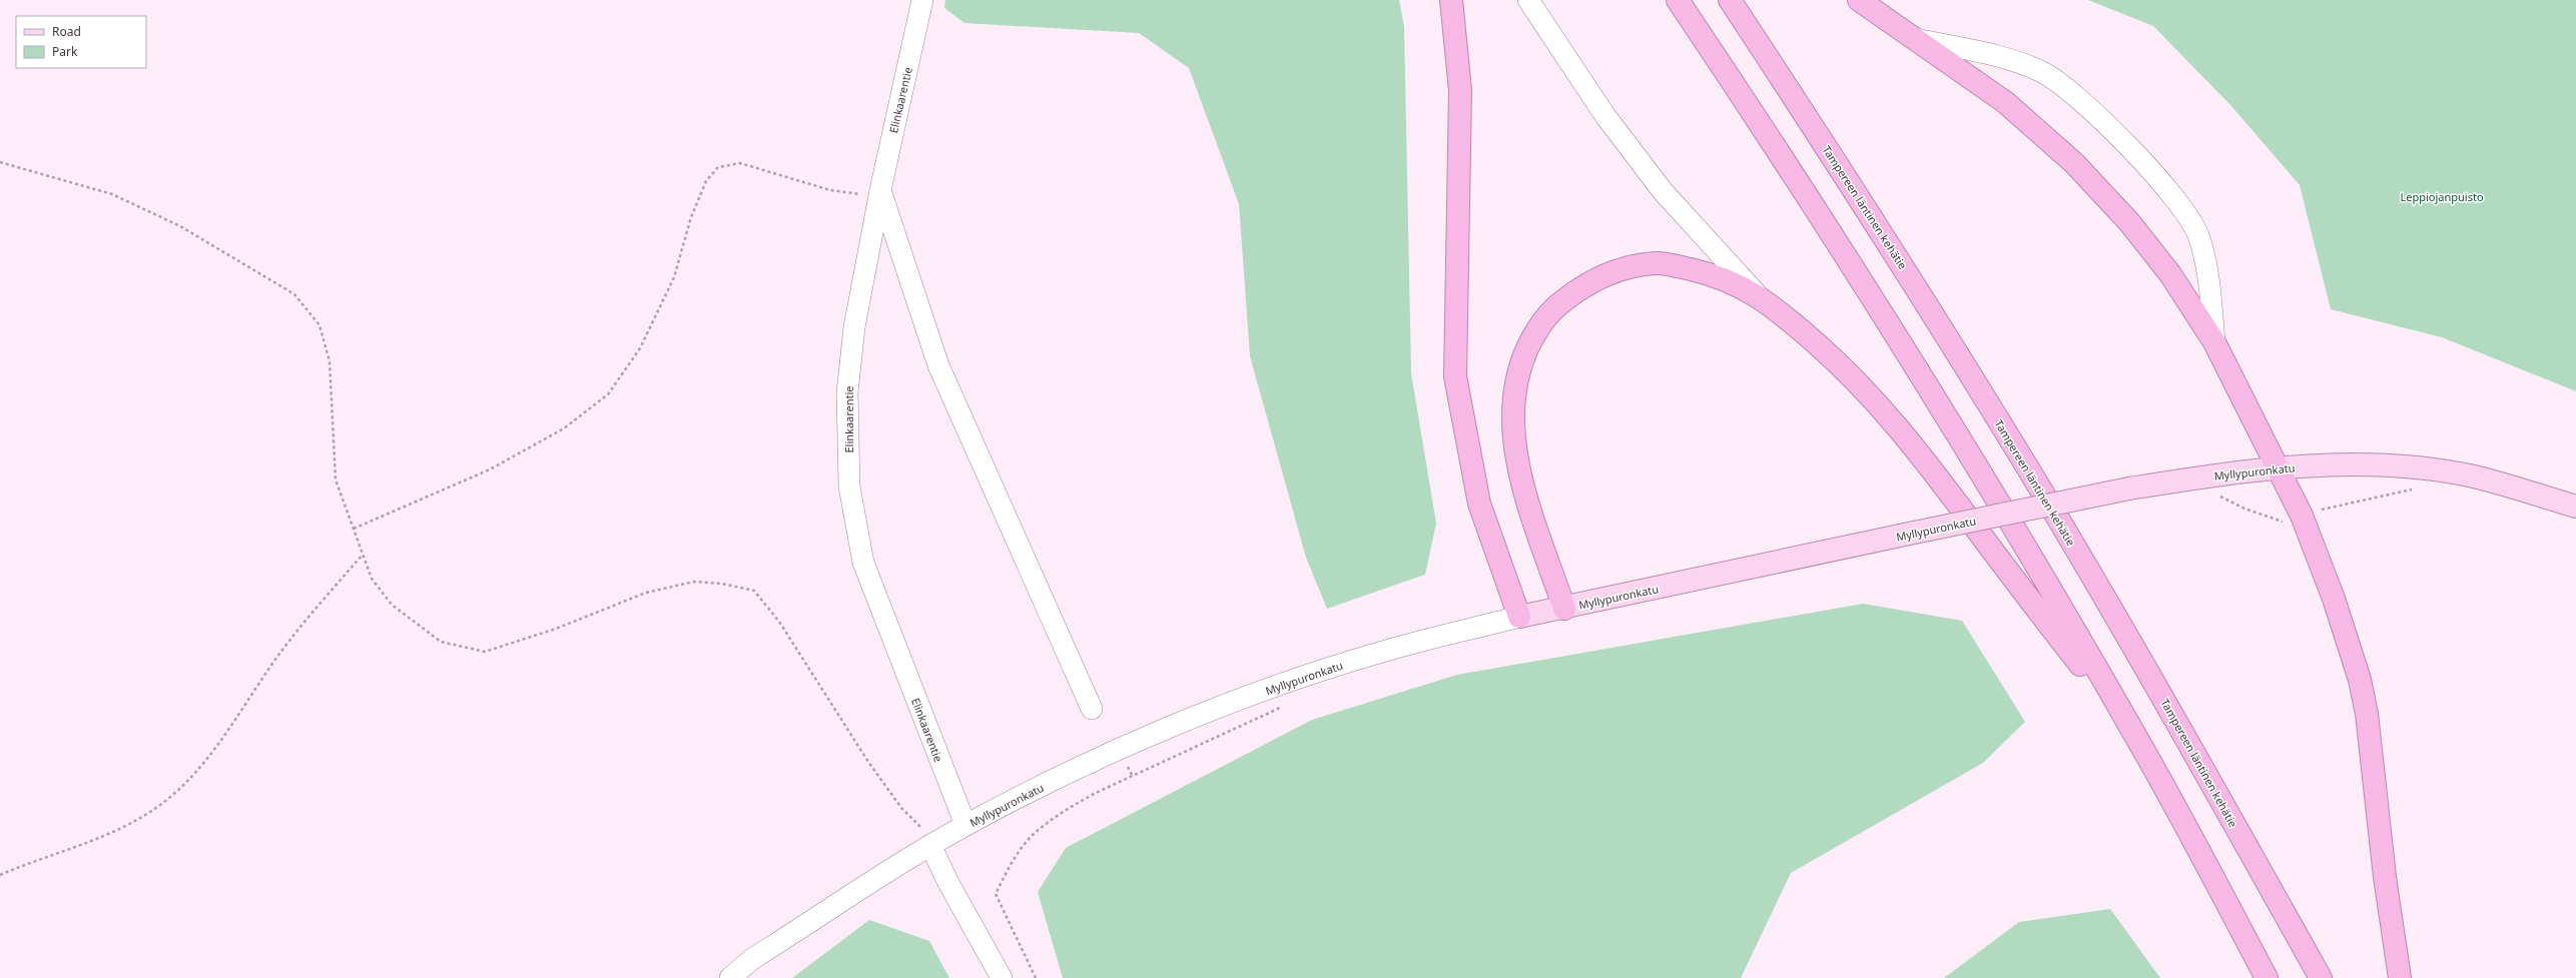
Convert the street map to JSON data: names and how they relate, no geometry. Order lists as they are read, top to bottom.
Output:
{
  "streets": {
    "highway": ["Tampereen läntinen kehätie"],
    "main road": ["Myllypuronkatu"],
    "street": ["Elinkaarentie"]
  },
  "crossings": [
    ["Elinkaarentie", "Myllypuronkatu"]
  ],
  "parks": ["Leppiojanpuisto"],
  "legend": ["Road", "Park"]
}
